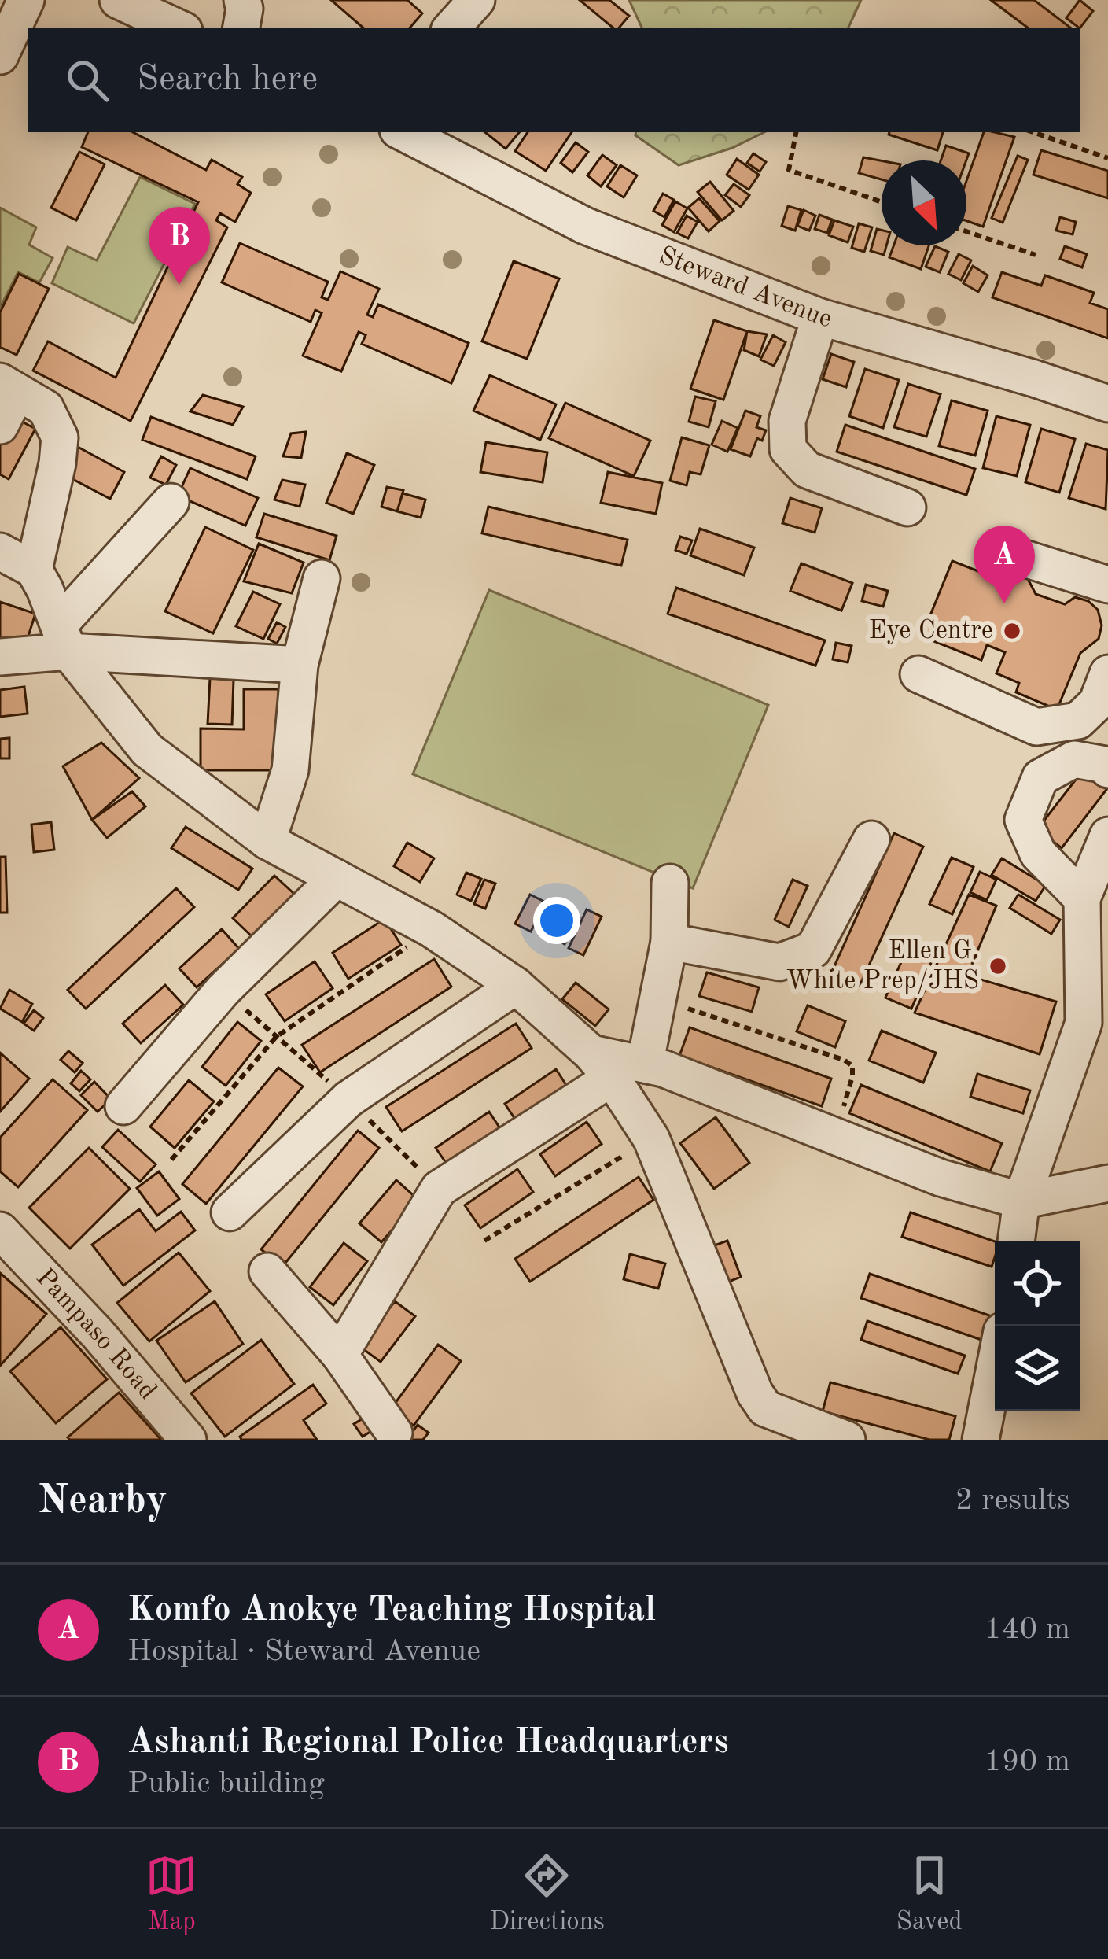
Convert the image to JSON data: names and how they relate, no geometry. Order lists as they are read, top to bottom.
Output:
{
  "streets": {
    "street": ["Steward Avenue", "Pampaso Road"]
  },
  "places": ["Eye Centre", "Ellen G. White Prep/JHS"],
  "north": "bottom right",
  "page": {
    "search": "Search here",
    "pins": ["B", "A"],
    "heading": ["Nearby", "2 results"],
    "list": [
      {
        "mark": "A",
        "name": "Komfo Anokye Teaching Hospital",
        "note": "Hospital · Steward Avenue",
        "value": "140 m"
      },
      {
        "mark": "B",
        "name": "Ashanti Regional Police Headquarters",
        "note": "Public building",
        "value": "190 m"
      }
    ],
    "nav": ["Map", "Directions", "Saved"]
  }
}
